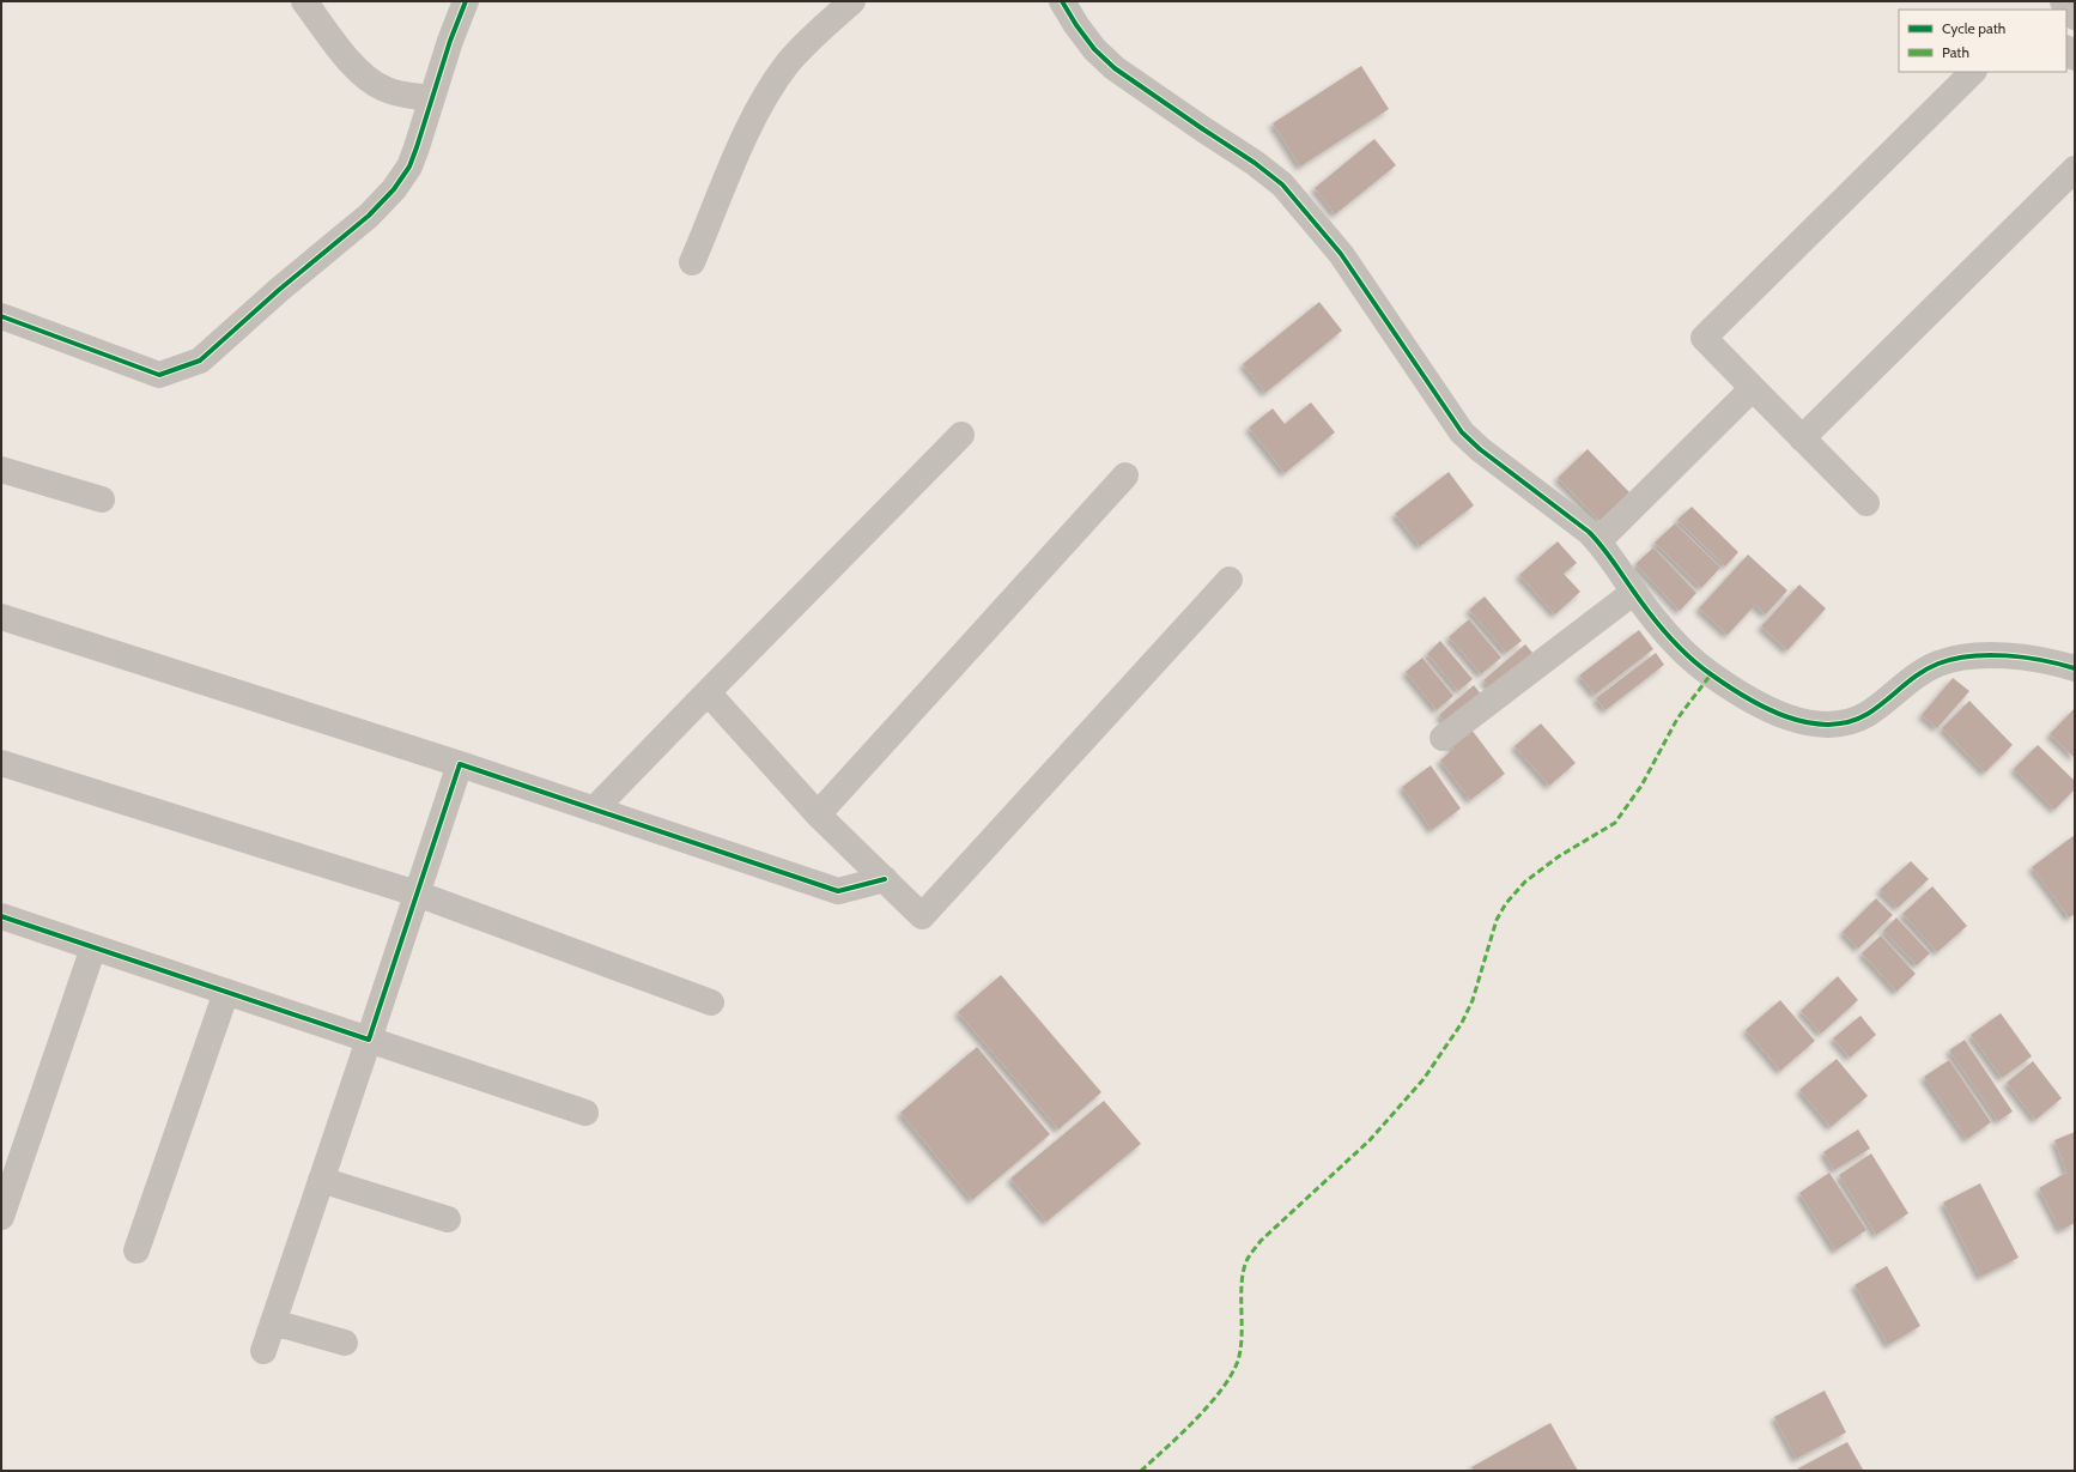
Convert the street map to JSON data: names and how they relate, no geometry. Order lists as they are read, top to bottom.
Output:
{
  "legend": ["Cycle path", "Path"]
}
